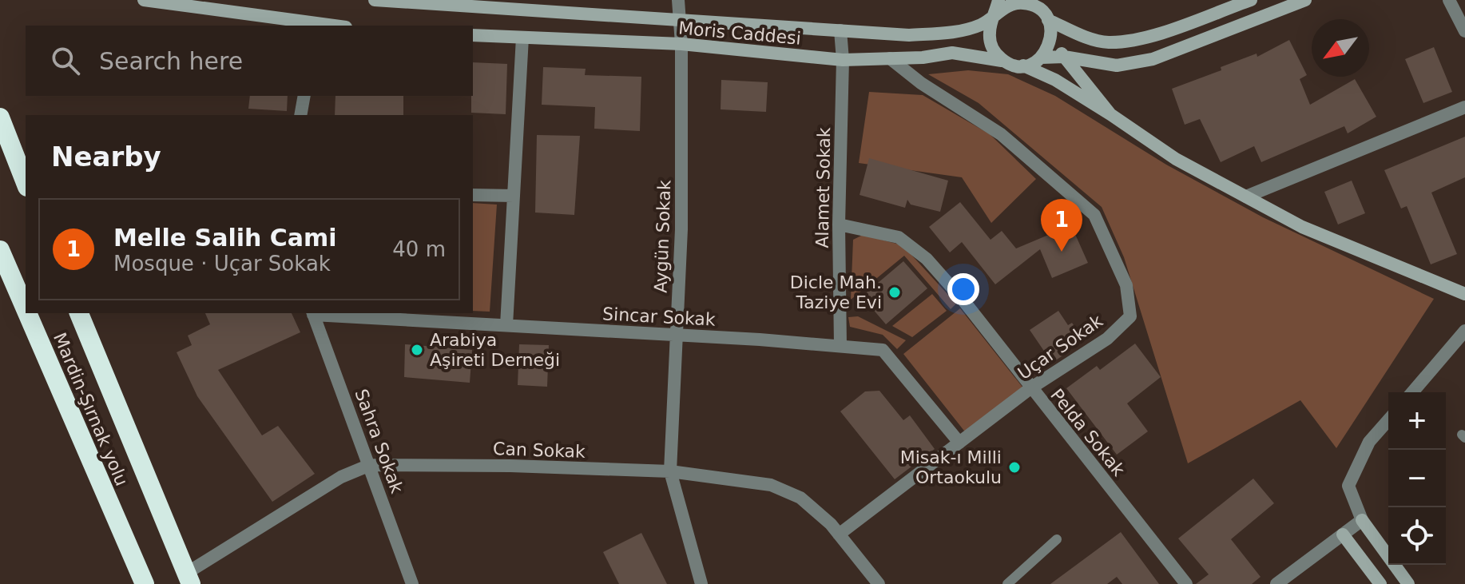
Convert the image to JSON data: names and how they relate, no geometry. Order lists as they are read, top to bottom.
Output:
{
  "streets": {
    "highway": ["Mardin-Şırnak yolu"],
    "street": [
      "Moris Caddesi",
      "Alamet Sokak",
      "Aygün Sokak",
      "Sincar Sokak",
      "Uçar Sokak",
      "Pelda Sokak",
      "Sahra Sokak",
      "Can Sokak"
    ]
  },
  "crossings": [
    ["Moris Caddesi", "Alamet Sokak"],
    ["Moris Caddesi", "Aygün Sokak"],
    ["Moris Caddesi", "Uçar Sokak"],
    ["Alamet Sokak", "Sincar Sokak"],
    ["Alamet Sokak", "Pelda Sokak"],
    ["Aygün Sokak", "Sincar Sokak"],
    ["Aygün Sokak", "Can Sokak"],
    ["Sincar Sokak", "Uçar Sokak"],
    ["Sincar Sokak", "Sahra Sokak"],
    ["Uçar Sokak", "Pelda Sokak"],
    ["Uçar Sokak", "Can Sokak"],
    ["Mardin-Şırnak yolu", "Can Sokak"],
    ["Sahra Sokak", "Can Sokak"]
  ],
  "places": ["Dicle Mah. Taziye Evi", "Arabiya Aşireti Derneği", "Misak-ı Milli Ortaokulu"],
  "north": "bottom left",
  "page": {
    "search": "Search here",
    "heading": "Nearby",
    "list": [
      {
        "mark": "1",
        "name": "Melle Salih Cami",
        "note": "Mosque · Uçar Sokak",
        "value": "40 m"
      }
    ],
    "pins": "1",
    "map_buttons": ["+", "−"]
  }
}
